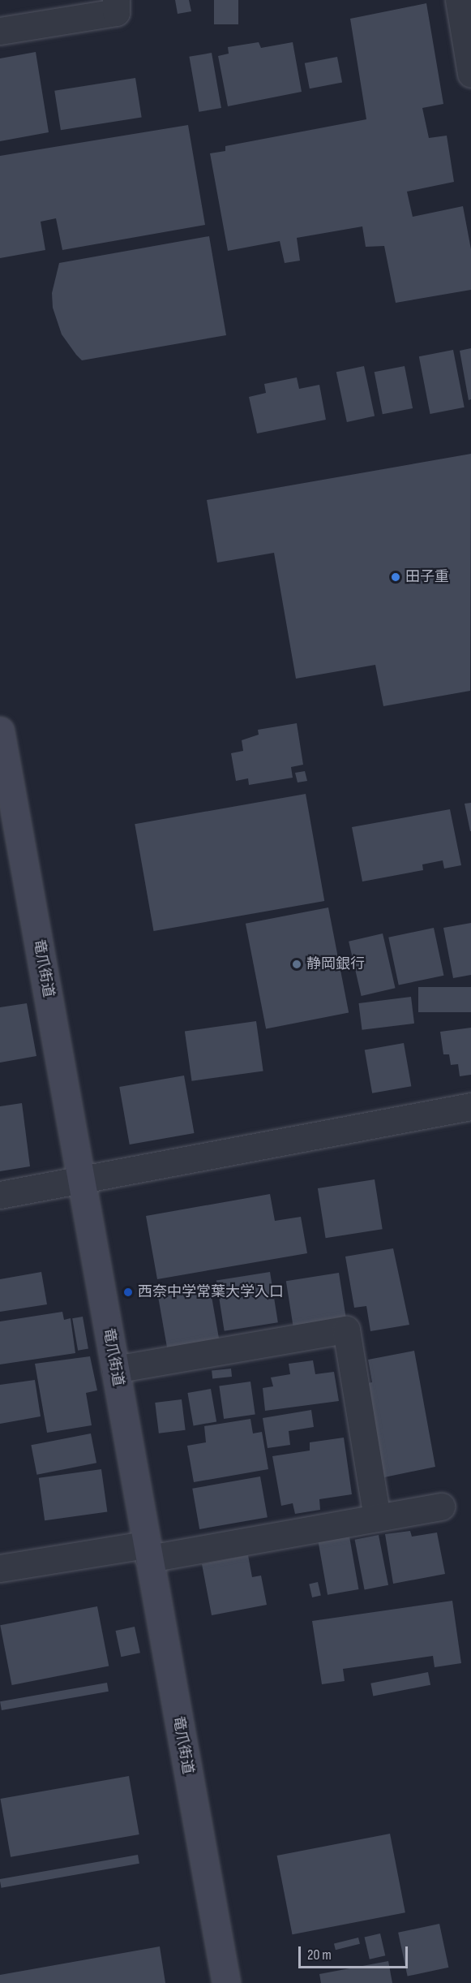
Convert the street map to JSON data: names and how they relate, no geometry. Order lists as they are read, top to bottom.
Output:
{
  "streets": {
    "main road": ["竜爪街道"]
  },
  "places": ["田子重", "静岡銀行", "西奈中学常葉大学入口"],
  "scale_bar": "20 m"
}
